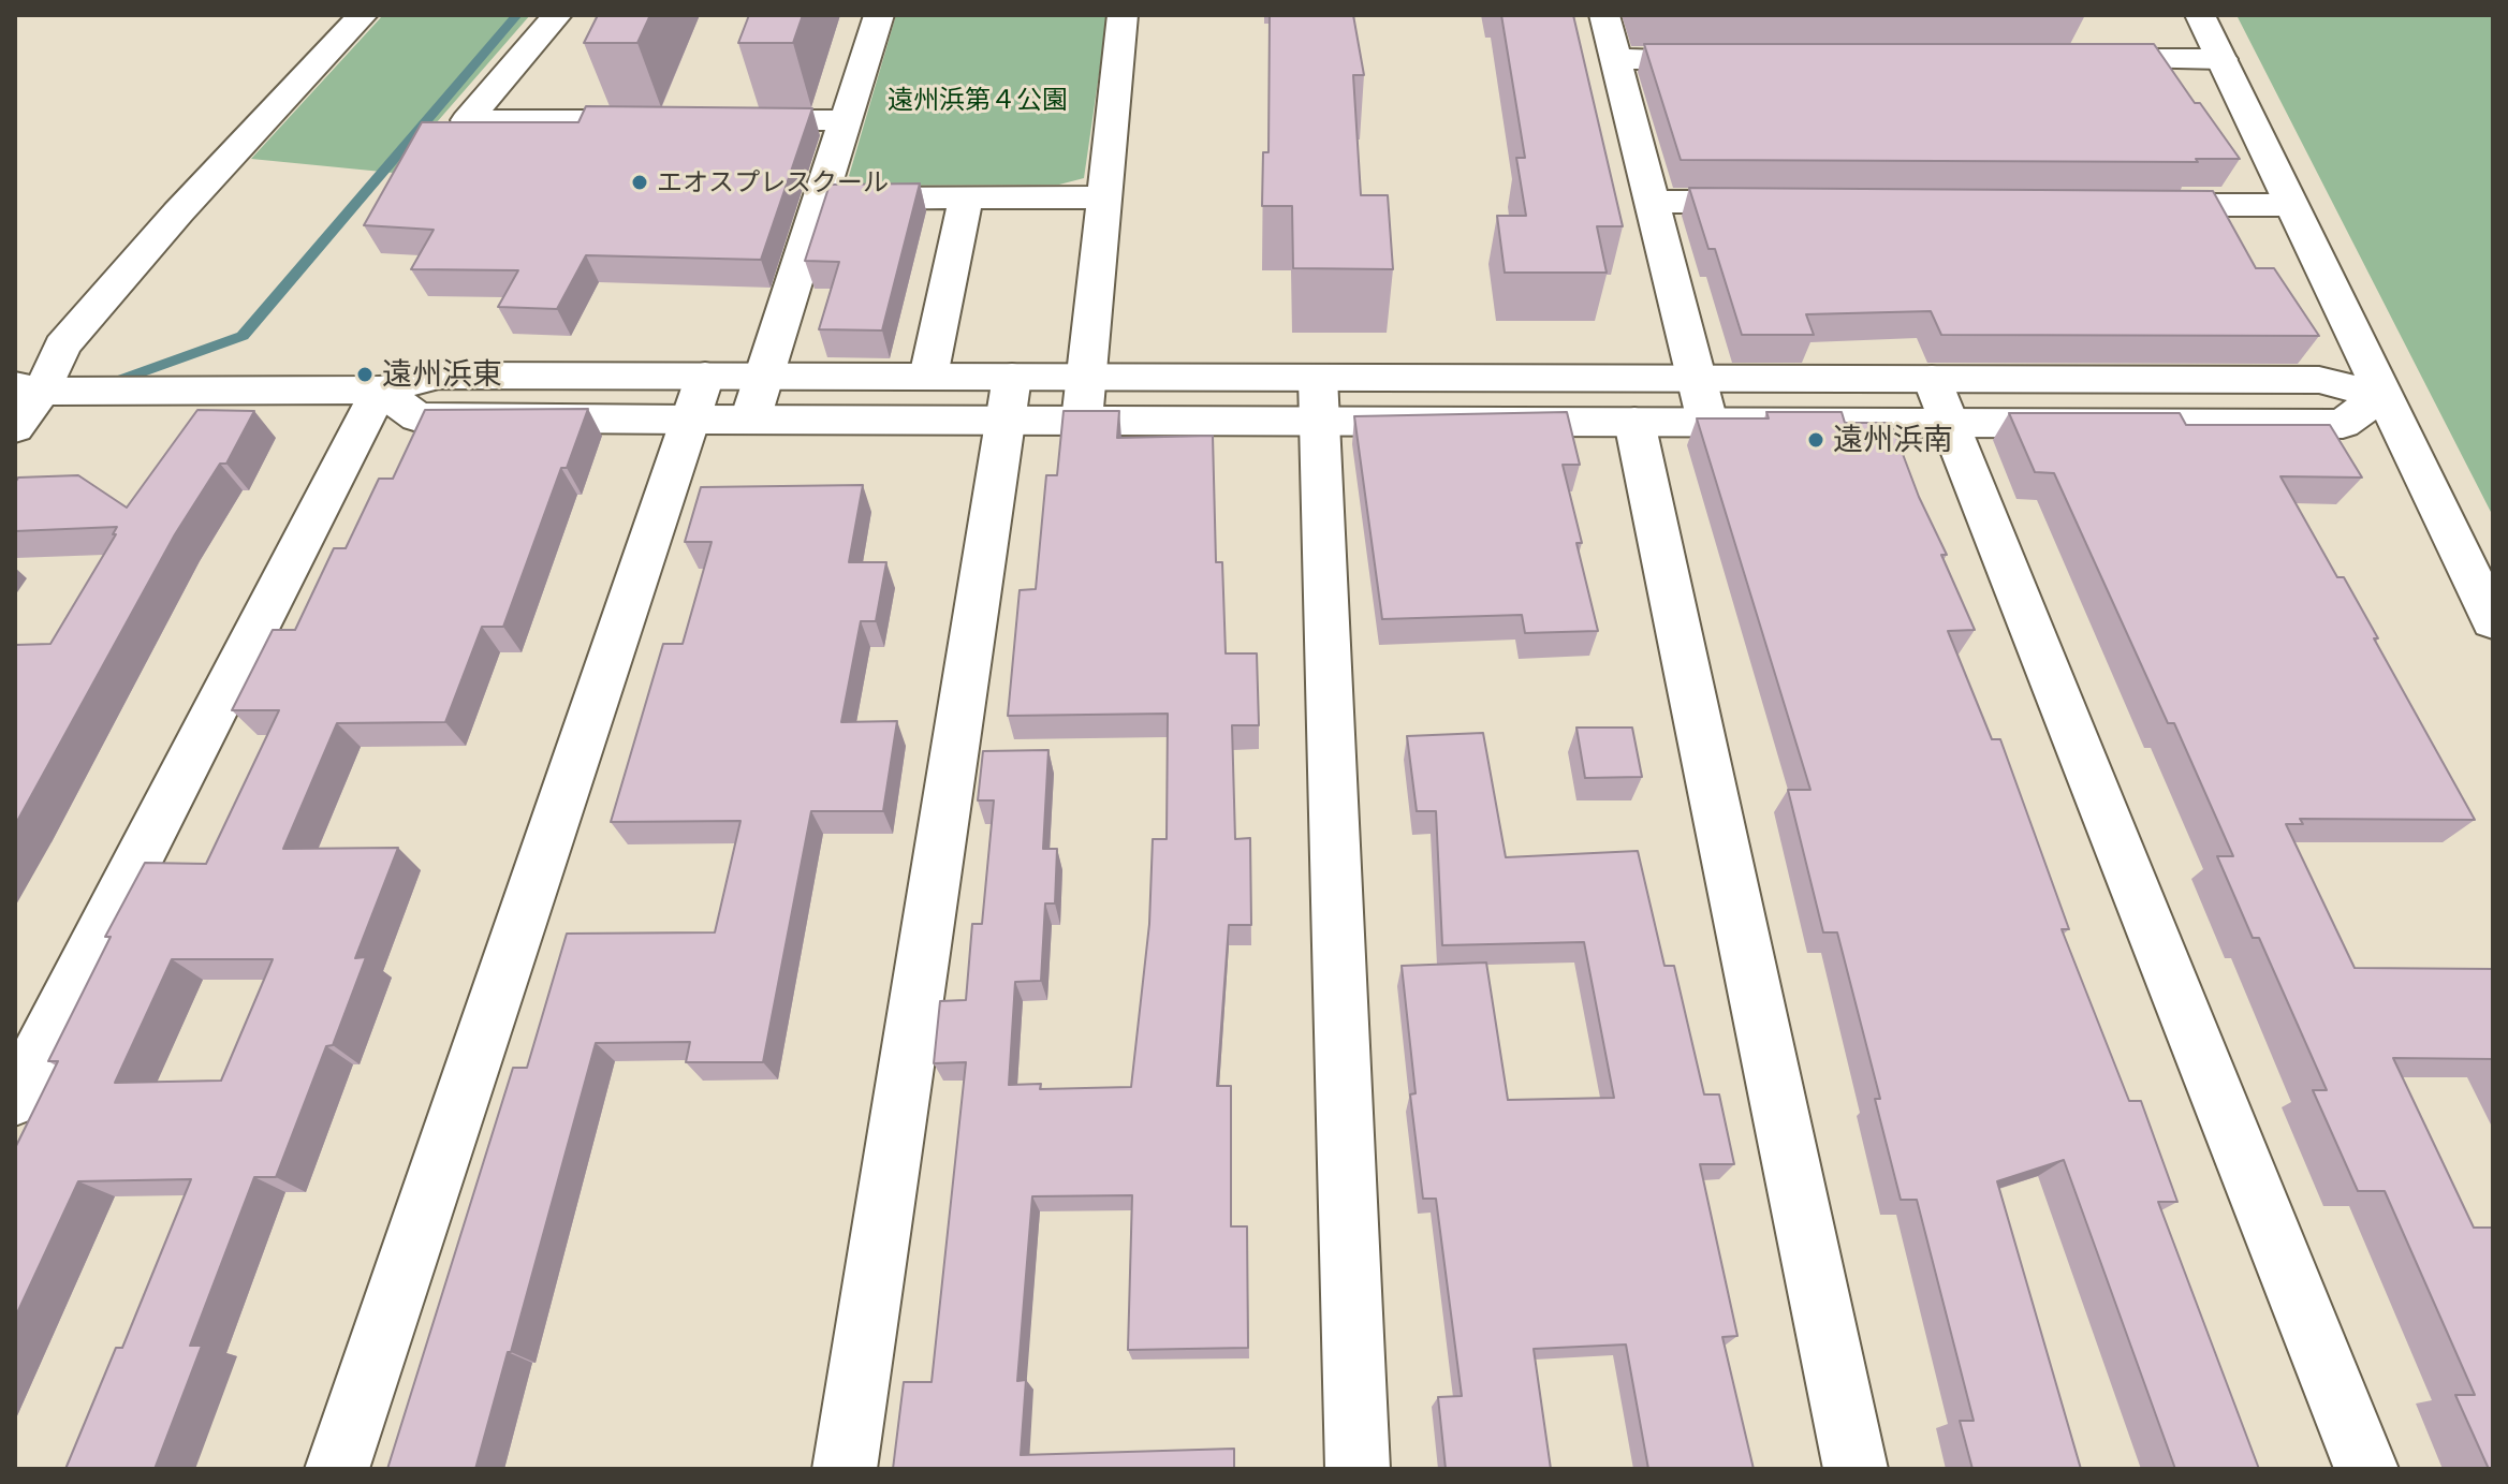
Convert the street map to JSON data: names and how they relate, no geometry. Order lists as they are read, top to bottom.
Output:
{
  "parks": ["遠州浜第４公園"],
  "places": ["エオスプレスクール", "遠州浜東", "遠州浜南"]
}
